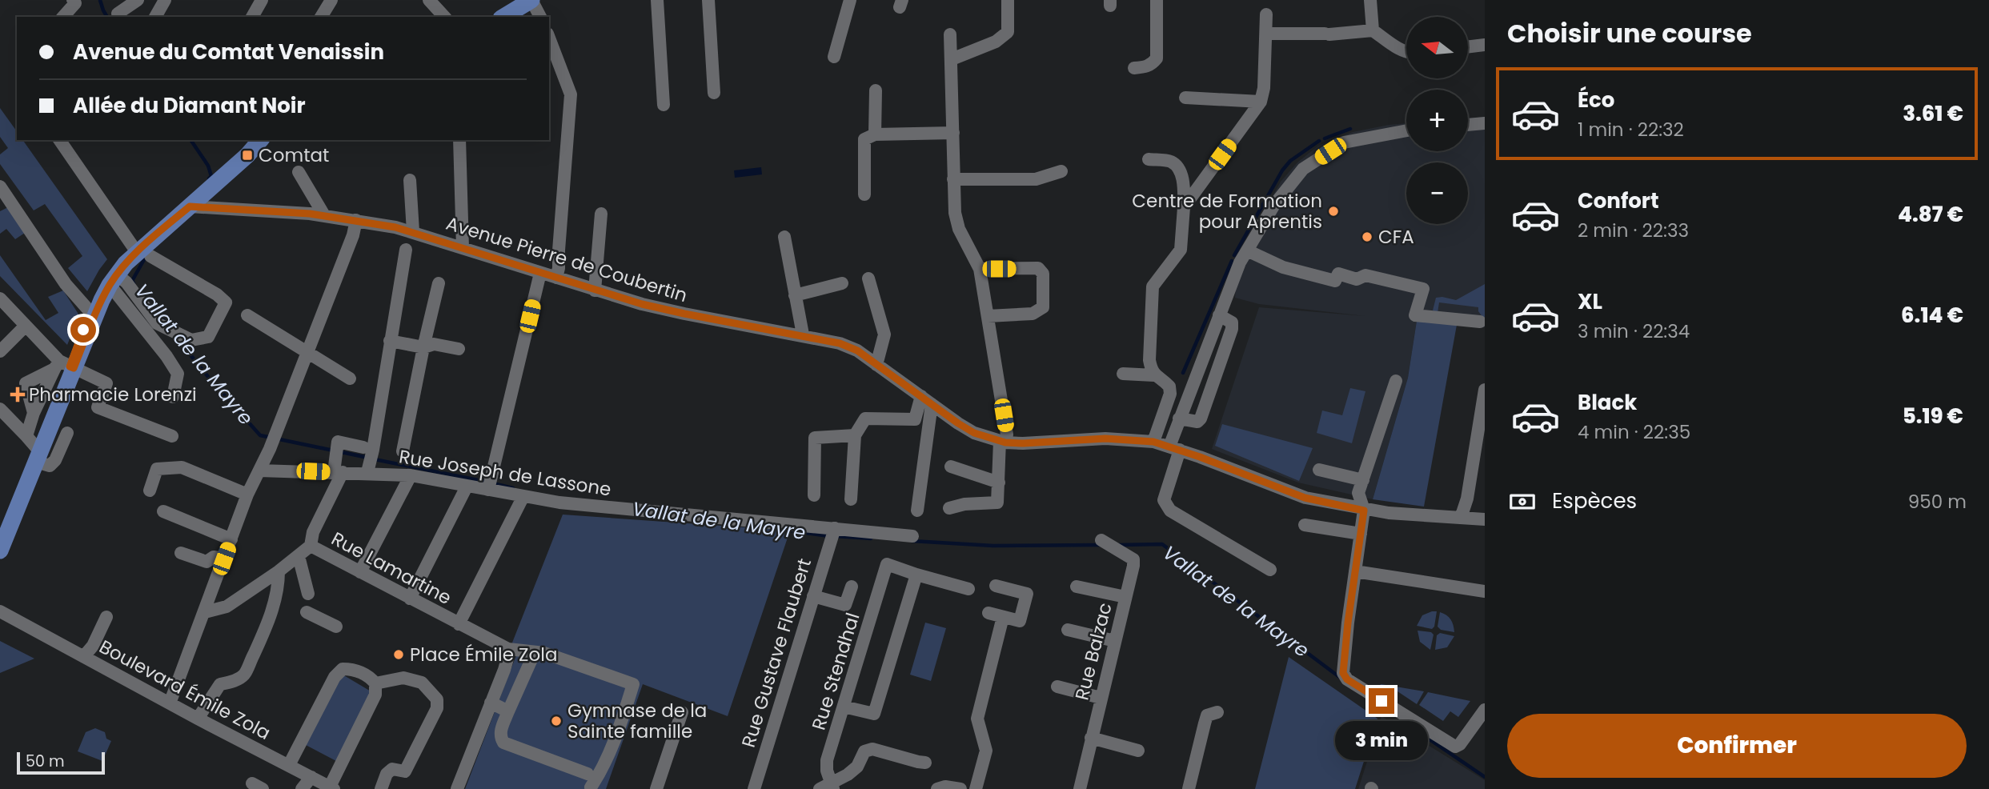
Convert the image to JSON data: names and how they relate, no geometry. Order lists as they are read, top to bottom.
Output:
{
  "streets": {
    "street": [
      "Avenue Pierre de Coubertin",
      "Rue Joseph de Lassone",
      "Rue Lamartine",
      "Rue Balzac",
      "Rue Gustave Flaubert",
      "Rue Stendhal",
      "Boulevard Émile Zola"
    ]
  },
  "crossings": [
    ["Rue Joseph de Lassone", "Rue Gustave Flaubert"]
  ],
  "water": ["Vallat de la Mayre"],
  "places": {
    "transit": ["Comtat"],
    "other": [
      "Centre de Formation pour Aprentis",
      "CFA",
      "Place Émile Zola",
      "Gymnase de la Sainte famille"
    ],
    "health": ["Pharmacie Lorenzi"]
  },
  "scale_bar": "50 m",
  "north": "left",
  "page": {
    "heading": "Choisir une course",
    "map_buttons": ["+", "−"],
    "banner": ["Avenue du Comtat Venaissin", "Allée du Diamant Noir"],
    "list": [
      {
        "name": "Éco",
        "note": "1 min · 22:32",
        "value": "3.61 €"
      },
      {
        "name": "Confort",
        "note": "2 min · 22:33",
        "value": "4.87 €"
      },
      {
        "name": "XL",
        "note": "3 min · 22:34",
        "value": "6.14 €"
      },
      {
        "name": "Black",
        "note": "4 min · 22:35",
        "value": "5.19 €"
      }
    ],
    "pay": ["Espèces", "950 m"],
    "buttons": "Confirmer",
    "bubble": "3 min",
    "scale": "50 m"
  }
}
